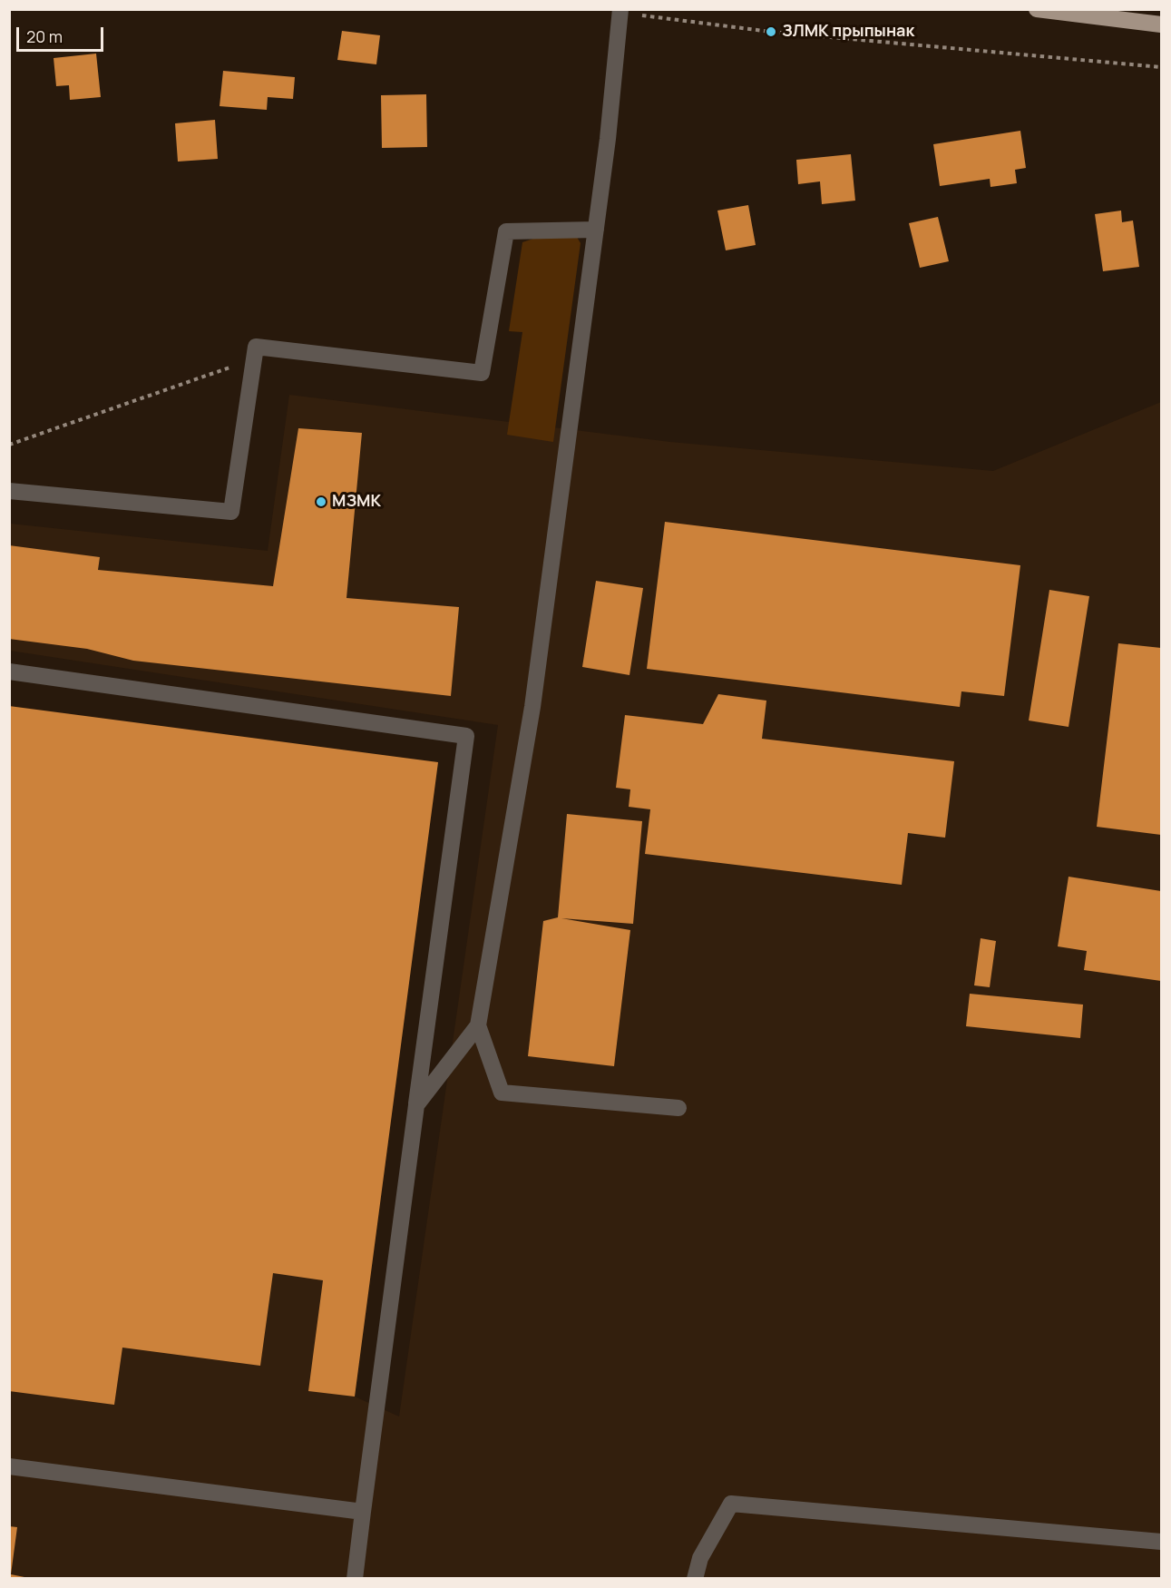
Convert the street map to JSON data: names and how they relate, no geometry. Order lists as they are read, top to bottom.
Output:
{
  "places": ["ЗЛМК прыпынак", "МЗМК"],
  "scale_bar": "20 m"
}
